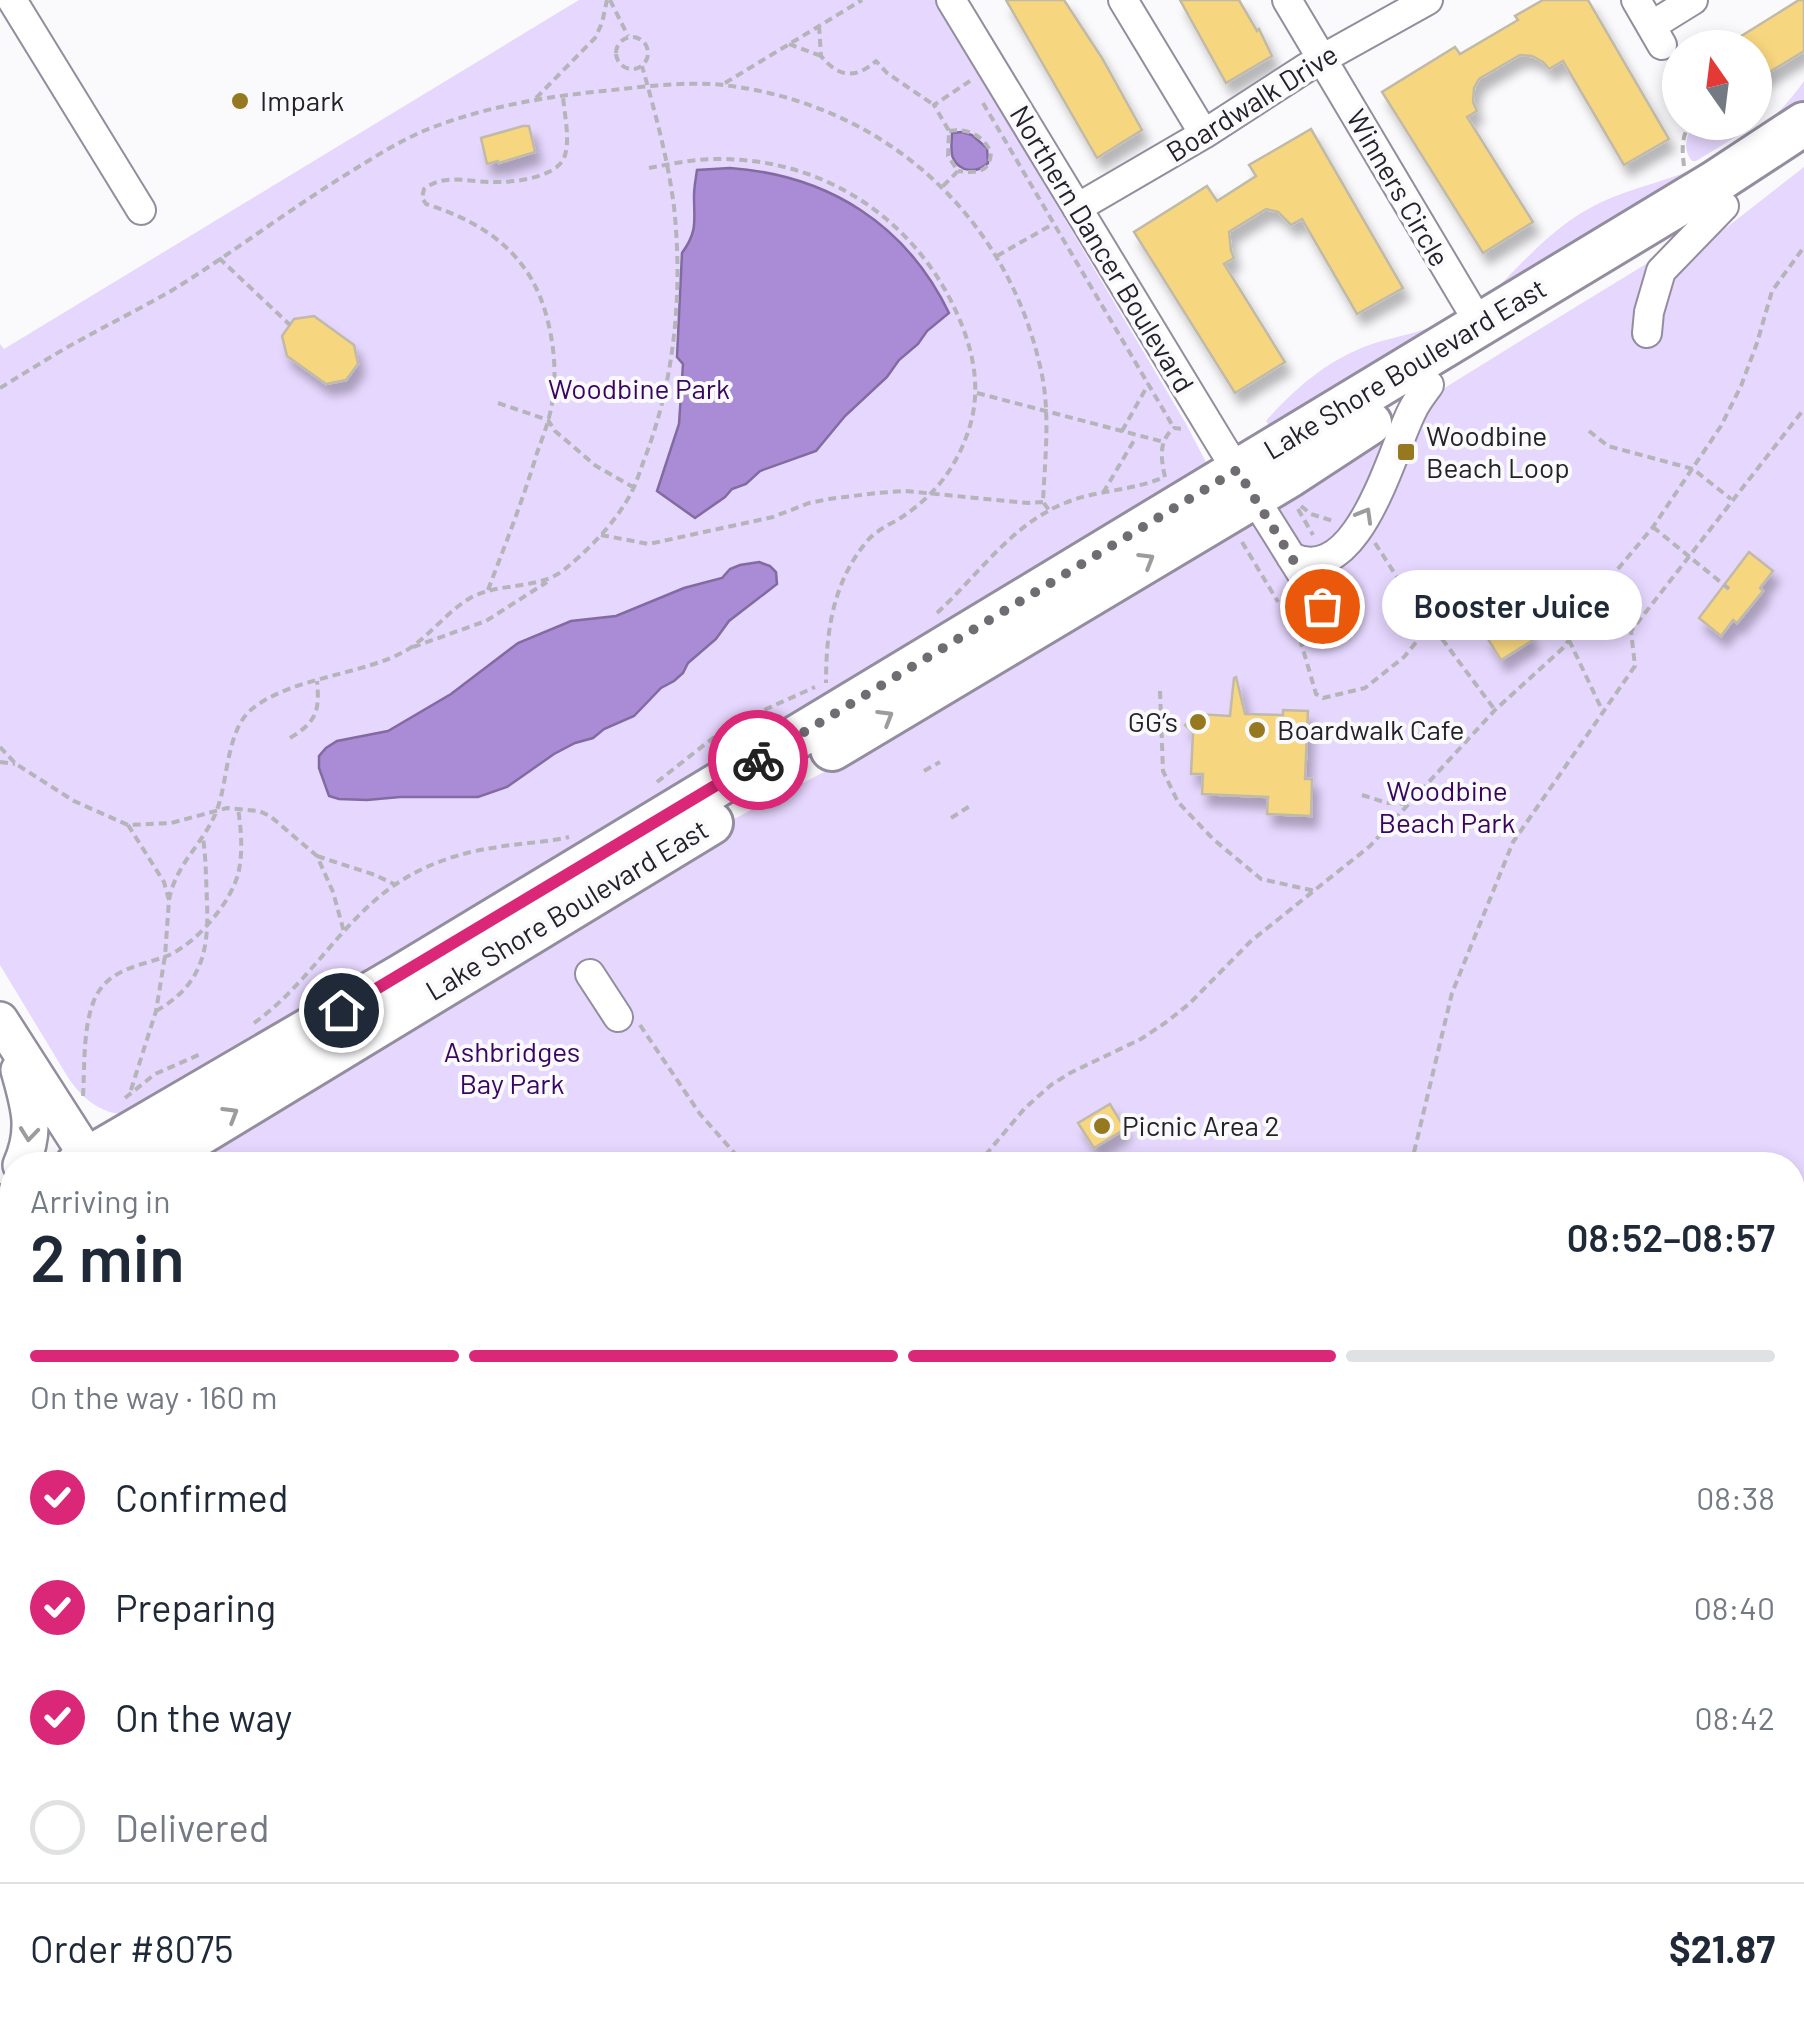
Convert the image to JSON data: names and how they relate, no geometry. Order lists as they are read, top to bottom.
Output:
{
  "streets": {
    "highway": ["Lake Shore Boulevard East"],
    "street": ["Boardwalk Drive", "Winners Circle", "Northern Dancer Boulevard"]
  },
  "crossings": [
    ["Boardwalk Drive", "Winners Circle"],
    ["Boardwalk Drive", "Northern Dancer Boulevard"],
    ["Winners Circle", "Lake Shore Boulevard East"],
    ["Northern Dancer Boulevard", "Lake Shore Boulevard East"]
  ],
  "parks": ["Woodbine Park", "Woodbine Beach Park", "Ashbridges Bay Park"],
  "places": {
    "other": [
      "Impark",
      "Booster Juice",
      "GG’s",
      "Boardwalk Cafe",
      "Picnic Area 2"
    ],
    "transit": ["Woodbine Beach Loop"]
  },
  "north": "top",
  "page": {
    "bubble": "Booster Juice",
    "heading": ["2 min", "Arriving in", "08:52–08:57"],
    "panel": ["Order #8075", "$21.87"],
    "bar": "On the way · 160 m",
    "list": [
      ["Confirmed", "08:38"],
      ["Preparing", "08:40"],
      ["On the way", "08:42"],
      "Delivered"
    ]
  }
}
